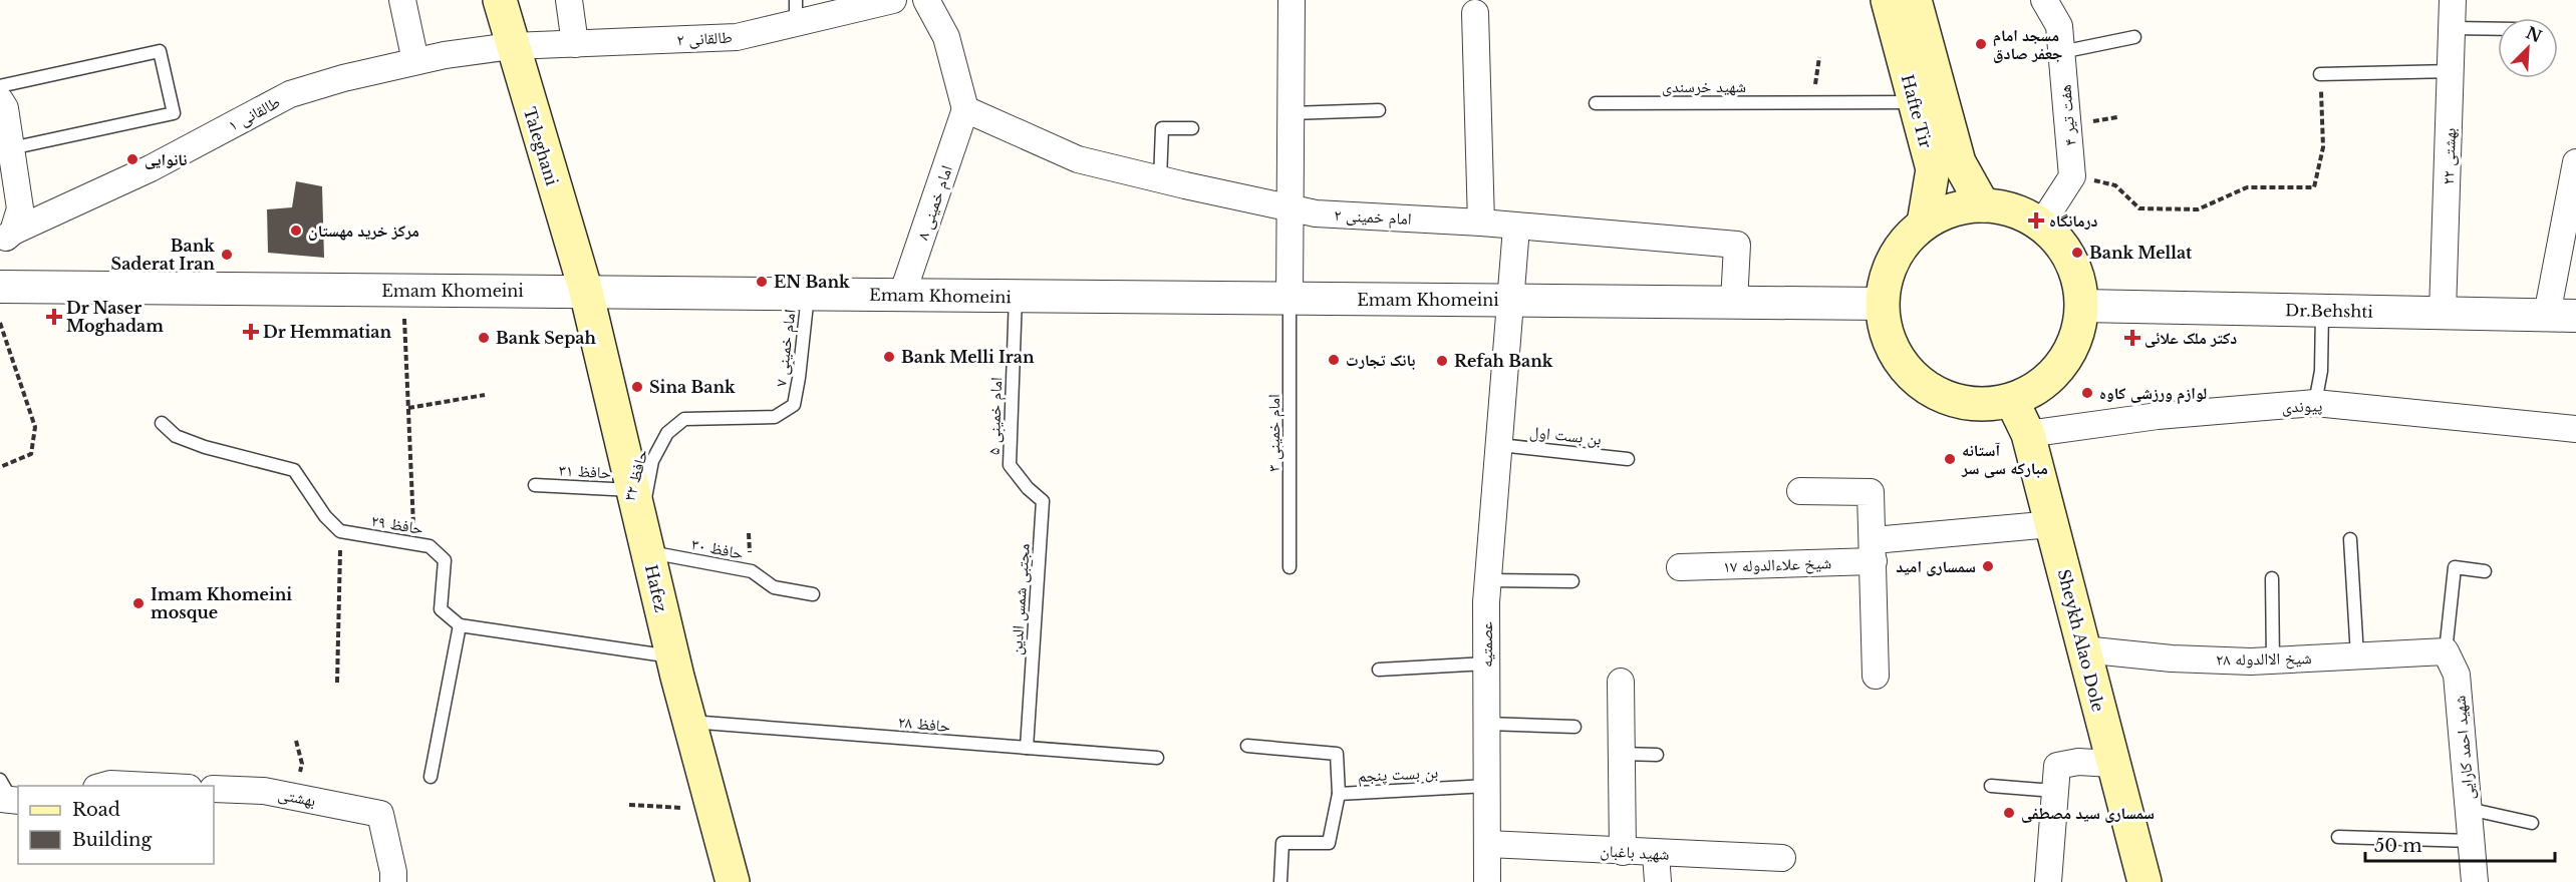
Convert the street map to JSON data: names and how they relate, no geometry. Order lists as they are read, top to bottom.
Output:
{
  "streets": {
    "main road": [
      "Hafte Tir",
      "Taleghani",
      "Hafez",
      "Sheykh Alao Dole"
    ],
    "street": [
      "طالقانی ۲",
      "طالقانی ۱",
      "هفت تیر ۴",
      "بهشتی ۲۲",
      "امام خمینی ۸",
      "امام خمینی ۲",
      "Emam Khomeini",
      "Dr.Behshti",
      "پیوندی",
      "شیخ علاءالدوله ۱۷",
      "عصمتیه",
      "شیخ الاالدوله ۲۸",
      "شهید احمد کارایی",
      "بهشتی",
      "شهید باغبان"
    ],
    "lane": [
      "شهید خرسندی",
      "امام خمینی ۷",
      "امام خمینی ۵",
      "امام خمینی ۳",
      "بن بست اول",
      "حافظ ۳۱",
      "حافظ ۳۲",
      "حافظ ۲۹",
      "حافظ ۳۰",
      "مجتبی شمس الدین",
      "حافظ ۲۸",
      "بن بست پنجم"
    ]
  },
  "crossings": [
    ["طالقانی ۲", "طالقانی ۱"],
    ["طالقانی ۲", "Taleghani"],
    ["شهید خرسندی", "Hafte Tir"],
    ["Hafte Tir", "Emam Khomeini"],
    ["Hafte Tir", "Dr.Behshti"],
    ["Hafte Tir", "Sheykh Alao Dole"],
    ["طالقانی ۱", "Taleghani"],
    ["Taleghani", "Emam Khomeini"],
    ["Taleghani", "Hafez"],
    ["بهشتی ۲۲", "Dr.Behshti"],
    ["امام خمینی ۸", "امام خمینی ۲"],
    ["امام خمینی ۸", "Emam Khomeini"],
    ["امام خمینی ۲", "Emam Khomeini"],
    ["امام خمینی ۲", "عصمتیه"],
    ["Emam Khomeini", "Dr.Behshti"],
    ["Emam Khomeini", "امام خمینی ۷"],
    ["Emam Khomeini", "امام خمینی ۵"],
    ["Emam Khomeini", "امام خمینی ۳"],
    ["Emam Khomeini", "Hafez"],
    ["Emam Khomeini", "Sheykh Alao Dole"],
    ["Emam Khomeini", "عصمتیه"],
    ["Dr.Behshti", "Sheykh Alao Dole"],
    ["امام خمینی ۷", "حافظ ۳۲"],
    ["پیوندی", "Sheykh Alao Dole"],
    ["امام خمینی ۵", "مجتبی شمس الدین"],
    ["بن بست اول", "عصمتیه"],
    ["حافظ ۳۱", "حافظ ۳۲"],
    ["حافظ ۳۱", "Hafez"],
    ["حافظ ۳۲", "Hafez"],
    ["حافظ ۳۰", "Hafez"],
    ["شیخ علاءالدوله ۱۷", "Sheykh Alao Dole"],
    ["Hafez", "حافظ ۲۸"],
    ["مجتبی شمس الدین", "حافظ ۲۸"],
    ["Sheykh Alao Dole", "شیخ الاالدوله ۲۸"],
    ["عصمتیه", "بن بست پنجم"],
    ["عصمتیه", "شهید باغبان"],
    ["شیخ الاالدوله ۲۸", "شهید احمد کارایی"]
  ],
  "places": {
    "other": [
      "مسجد امام جعفر صادق",
      "نانوایی",
      "مرکز خرید مهستان",
      "Bank Mellat",
      "Bank Saderat Iran",
      "EN Bank",
      "Bank Sepah",
      "Bank Melli Iran",
      "بانک تجارت",
      "Refah Bank",
      "Sina Bank",
      "لوازم ورزشی کاوه",
      "آستانه مبارکه سی سر",
      "سمساری امید",
      "Imam Khomeini mosque",
      "سمساری سید مصطفی"
    ],
    "health": [
      "درمانگاه",
      "Dr Naser Moghadam",
      "Dr Hemmatian",
      "دکتر ملک علائی"
    ]
  },
  "legend": ["Road", "Building"],
  "scale_bar": "50 m",
  "north": "top right"
}
